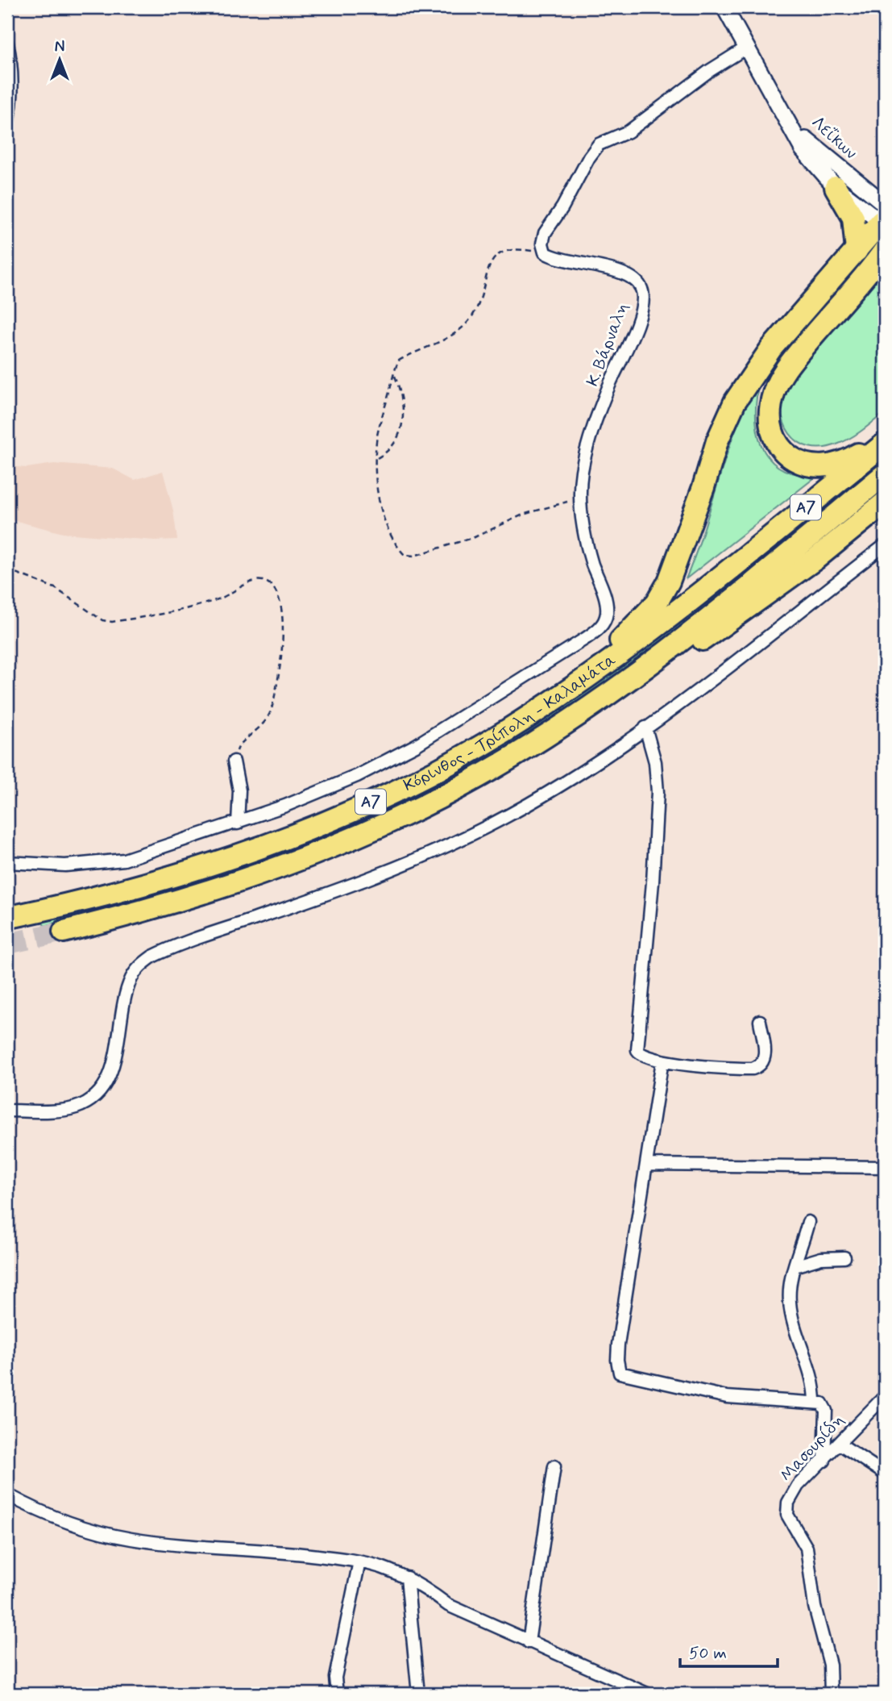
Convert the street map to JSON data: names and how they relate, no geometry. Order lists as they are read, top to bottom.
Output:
{
  "streets": {
    "highway": ["Α7", "Κόρινθος - Τρίπολη - Καλαμάτα"],
    "street": ["Λεΐκων", "Κ. Βάρναλη", "Μασουρίδη"]
  },
  "scale_bar": "50 m",
  "north": "top"
}
